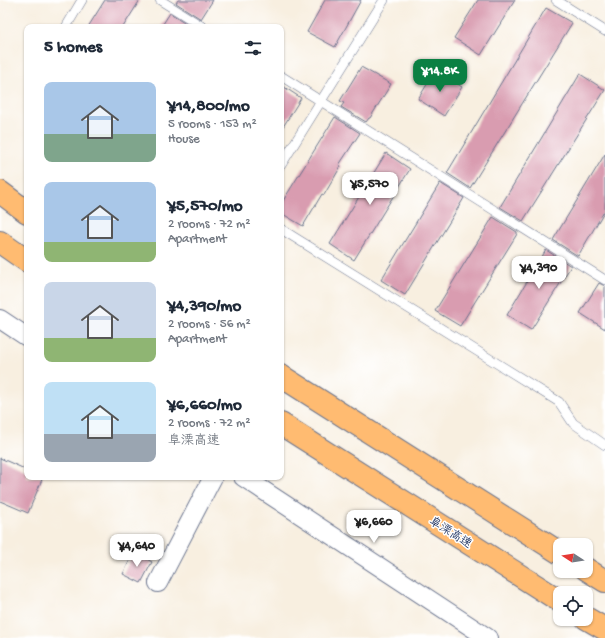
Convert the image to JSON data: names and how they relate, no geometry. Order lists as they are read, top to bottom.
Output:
{
  "streets": {
    "highway": ["阜溧高速"]
  },
  "north": "left",
  "page": {
    "heading": "5 homes",
    "price": [
      "¥14.8K",
      "¥5,570",
      "¥4,390",
      "¥6,660",
      "¥4,640"
    ],
    "list": [
      {
        "name": "¥14,800/mo",
        "note": "5 rooms · 153 m² · House"
      },
      {
        "name": "¥5,570/mo",
        "note": "2 rooms · 72 m² · Apartment"
      },
      {
        "name": "¥4,390/mo",
        "note": "2 rooms · 56 m² · Apartment"
      },
      {
        "name": "¥6,660/mo",
        "note": "2 rooms · 72 m² · 阜溧高速"
      }
    ]
  }
}
